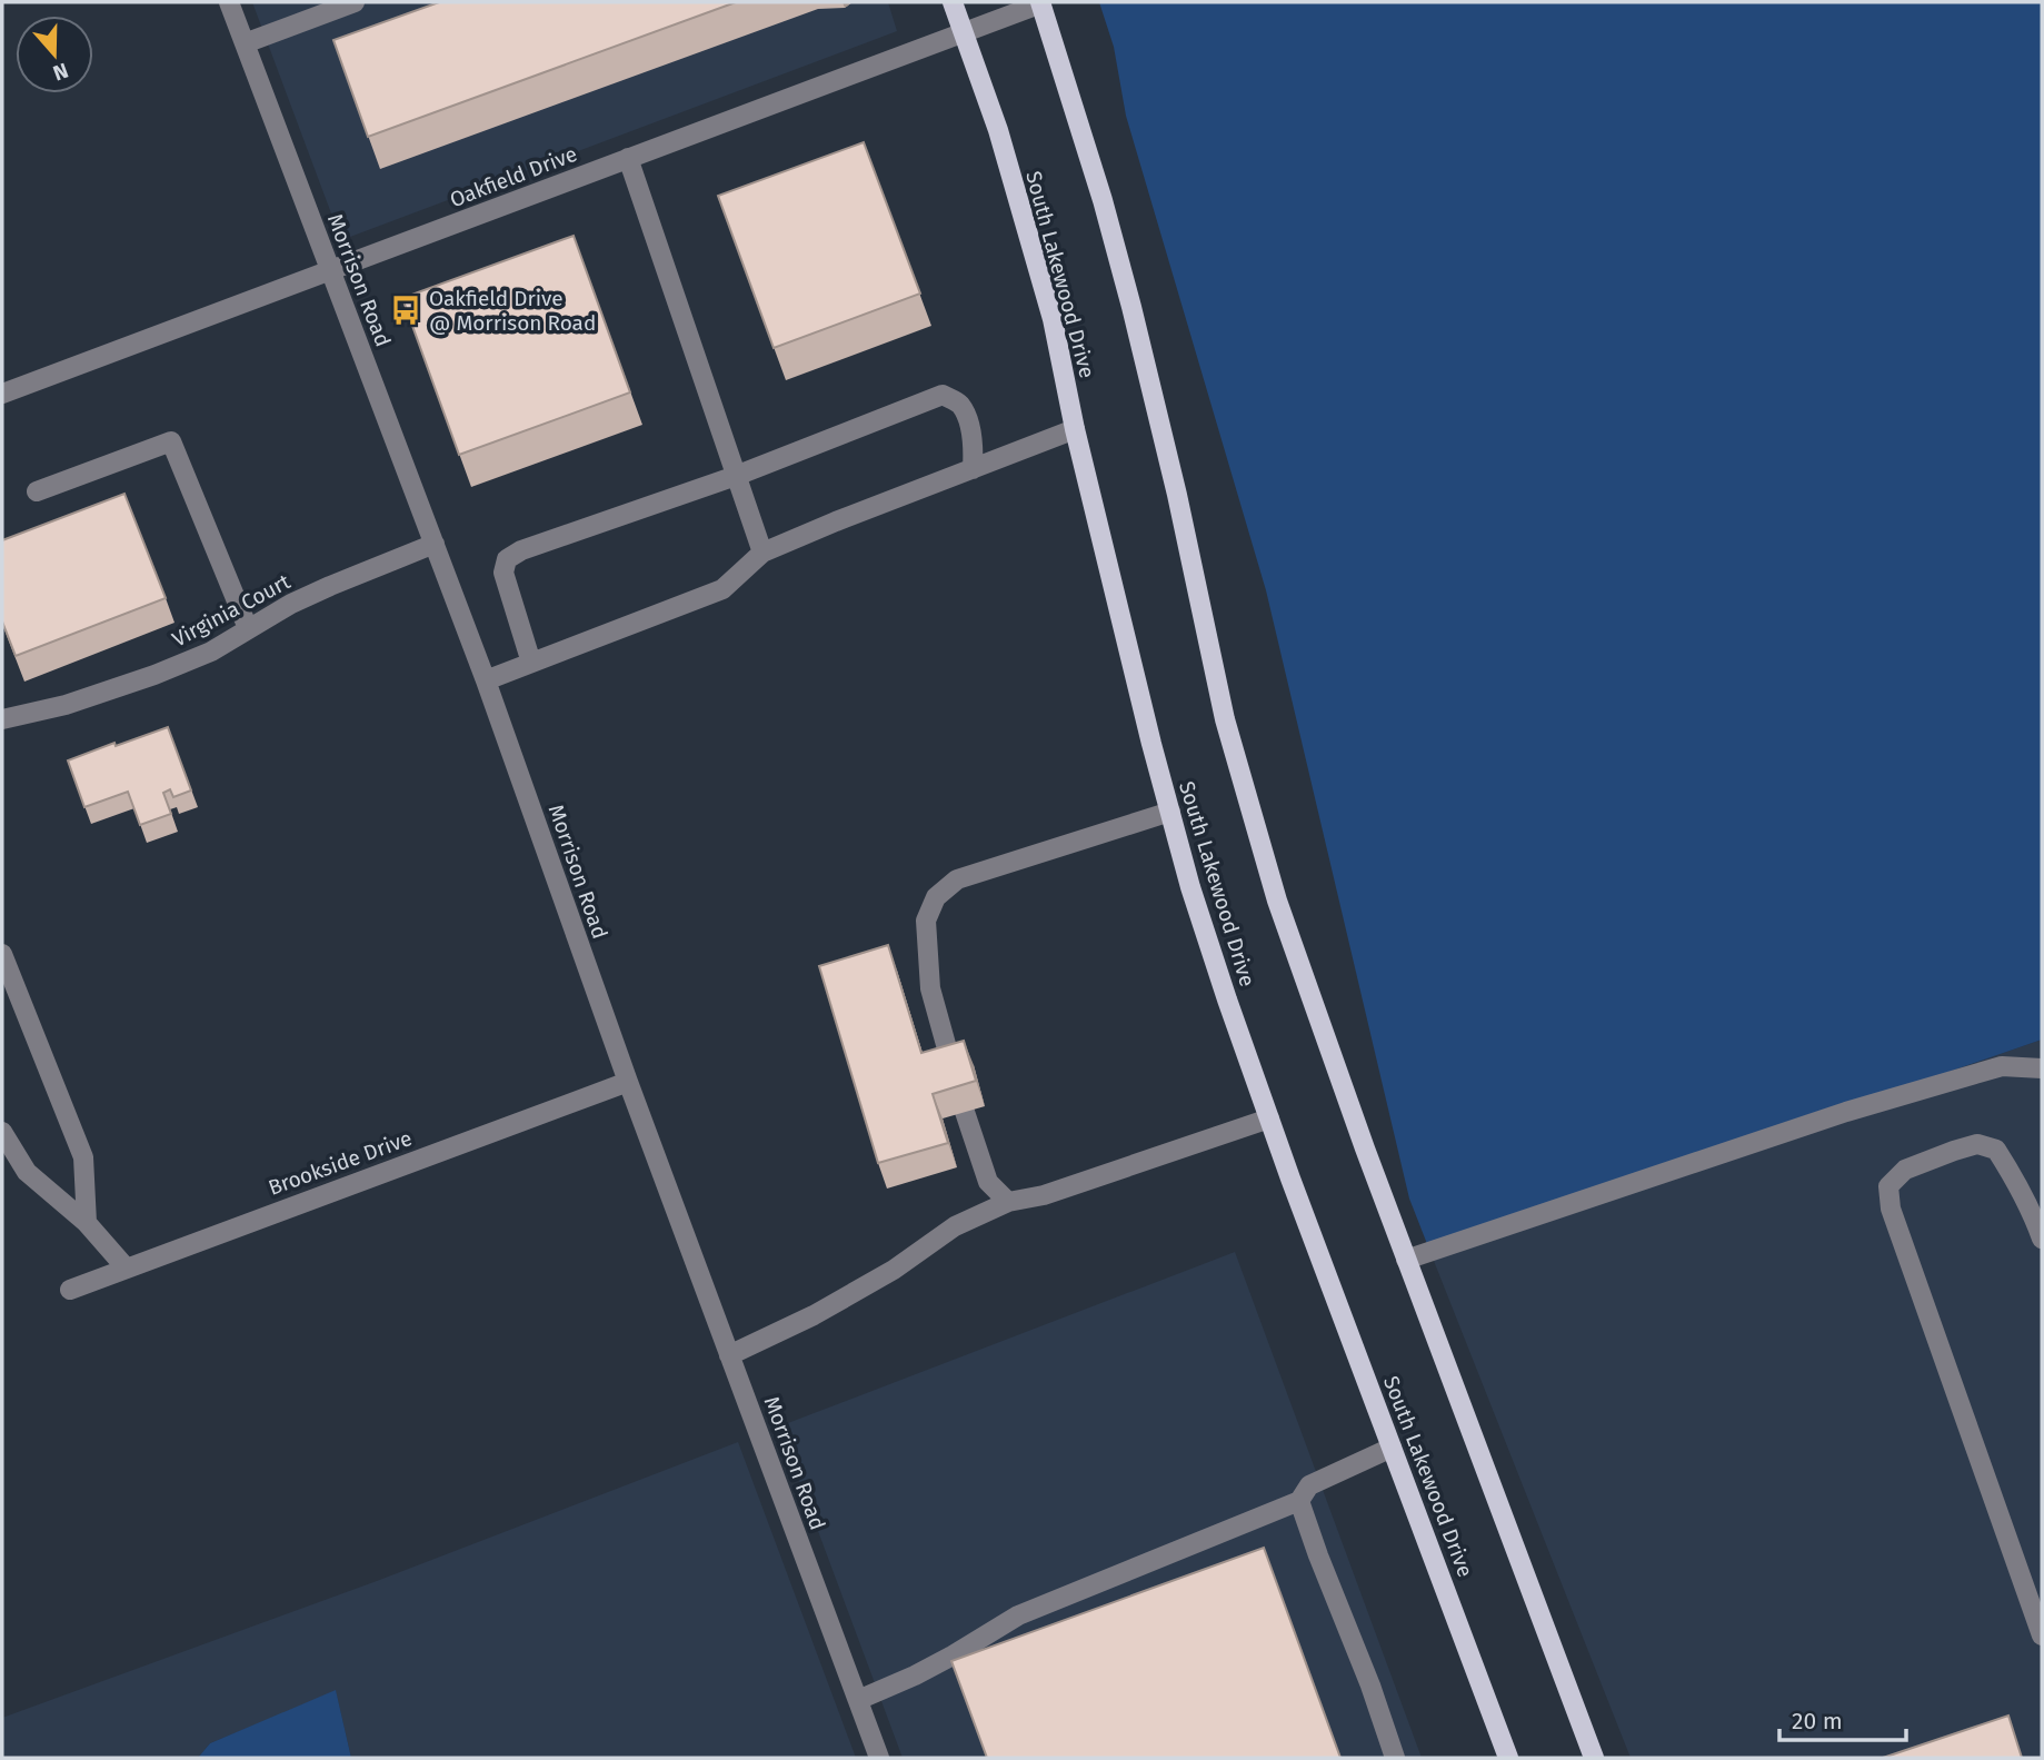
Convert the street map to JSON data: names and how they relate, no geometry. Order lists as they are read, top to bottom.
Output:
{
  "streets": {
    "main road": ["South Lakewood Drive"],
    "street": [
      "Oakfield Drive",
      "Morrison Road",
      "Virginia Court",
      "Brookside Drive"
    ]
  },
  "crossings": [
    ["Oakfield Drive", "South Lakewood Drive"],
    ["Oakfield Drive", "Morrison Road"],
    ["Morrison Road", "Virginia Court"],
    ["Morrison Road", "Brookside Drive"]
  ],
  "places": {
    "bus stop": ["Oakfield Drive @ Morrison Road"]
  },
  "scale_bar": "20 m",
  "north": "bottom"
}
